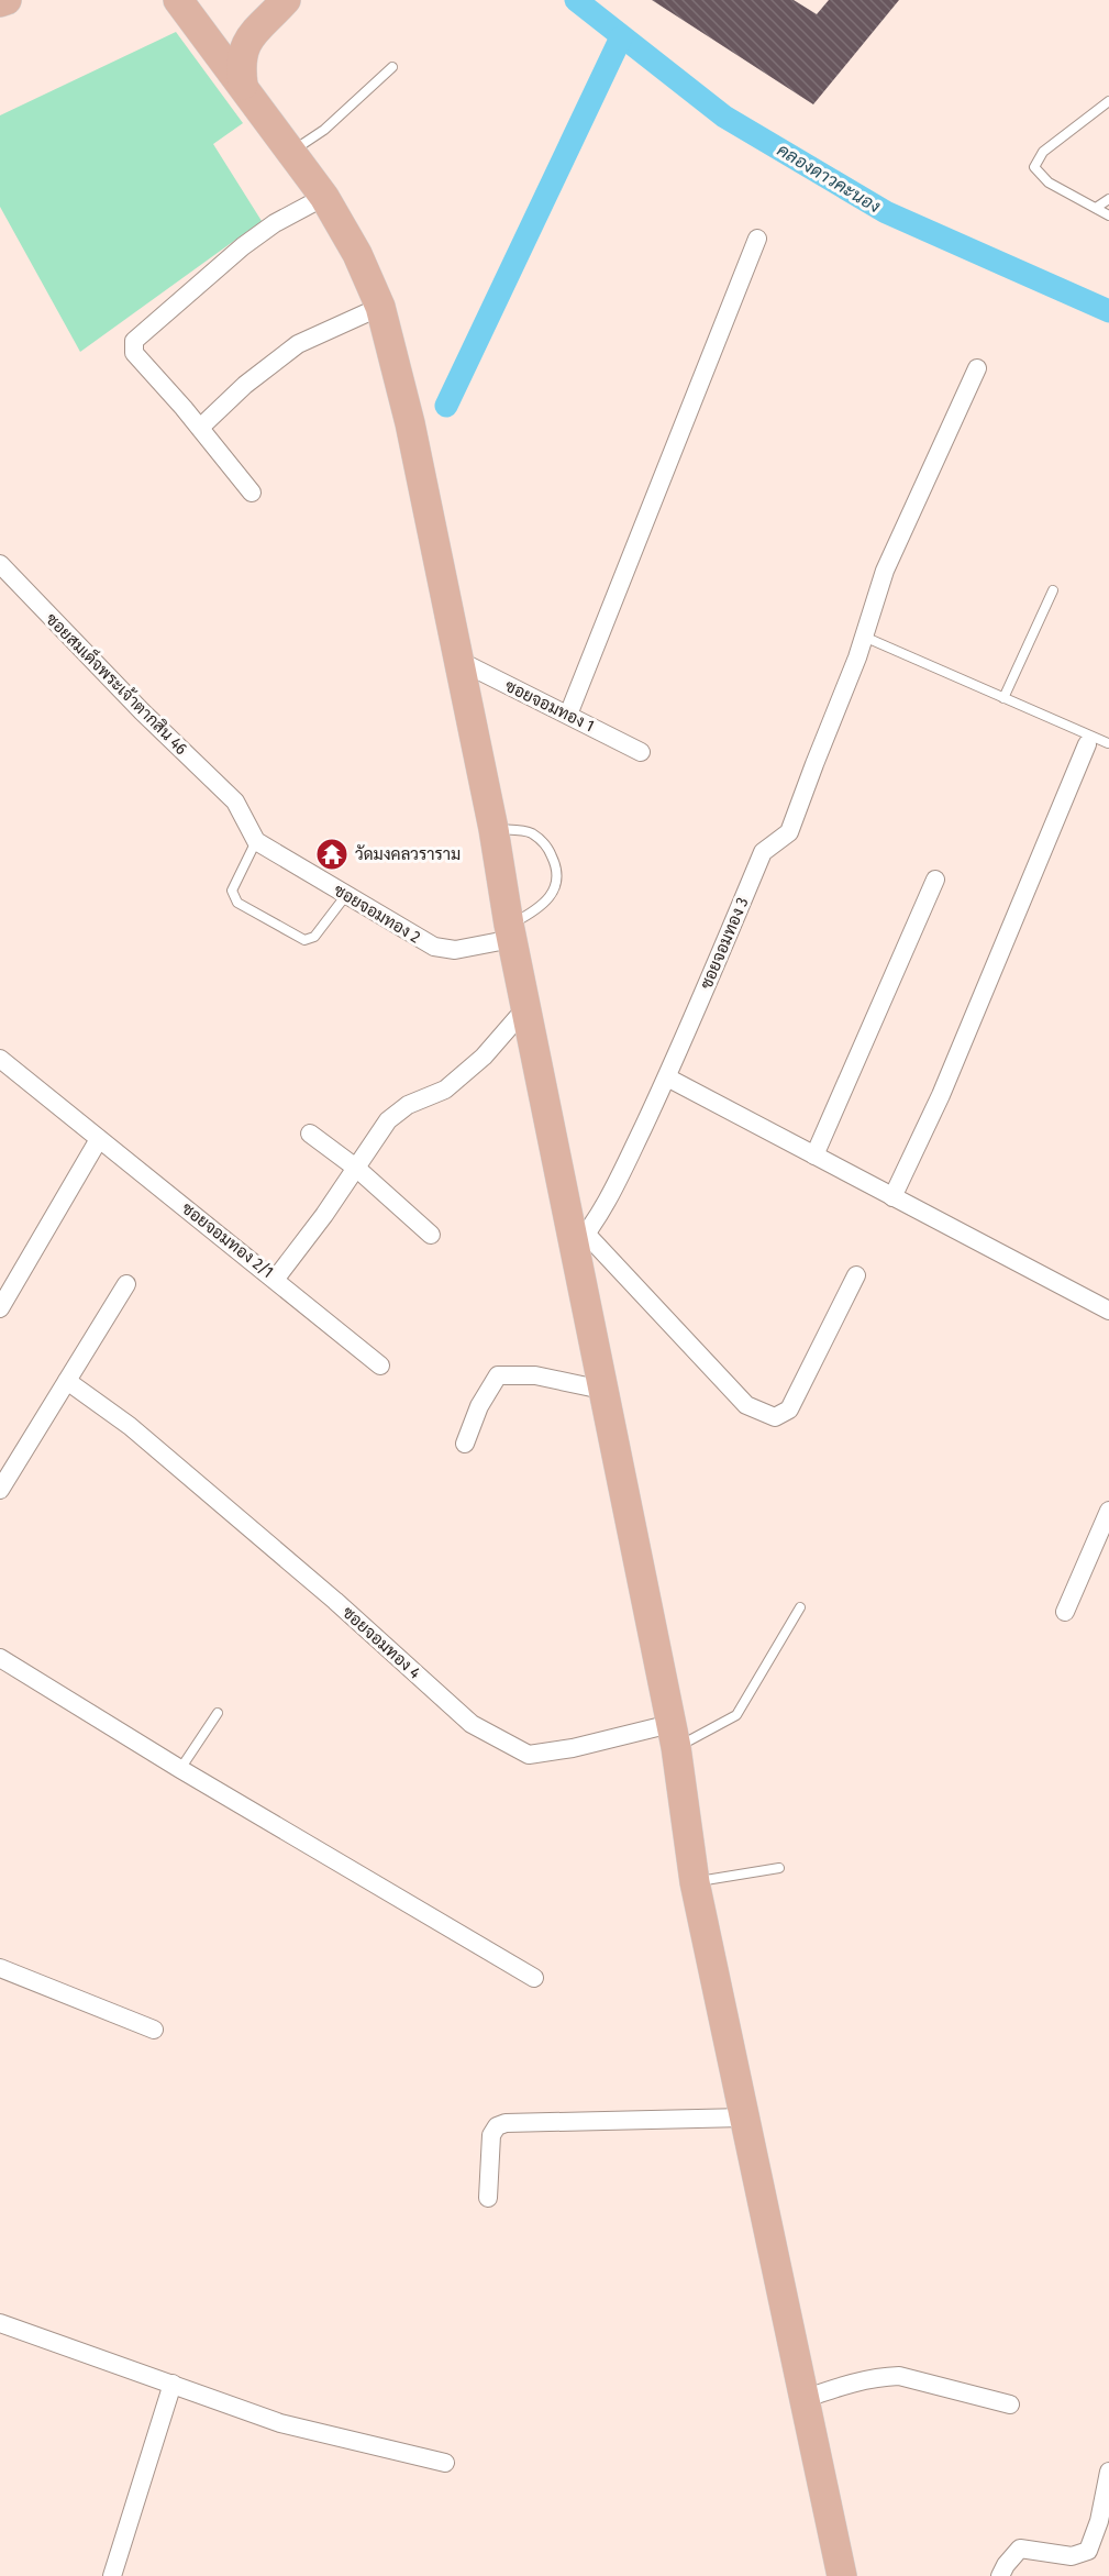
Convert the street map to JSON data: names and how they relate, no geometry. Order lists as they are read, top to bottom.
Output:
{
  "streets": {
    "street": [
      "ซอยสมเด็จพระเจ้าตากสิน 46",
      "ซอยจอมทอง 1",
      "ซอยจอมทอง 2",
      "ซอยจอมทอง 3",
      "ซอยจอมทอง 2/1",
      "ซอยจอมทอง 4"
    ]
  },
  "crossings": [
    ["ซอยสมเด็จพระเจ้าตากสิน 46", "ซอยจอมทอง 2"]
  ],
  "water": ["คลองดาวคะนอง"],
  "places": {
    "temple": ["วัดมงคลวราราม"]
  }
}
